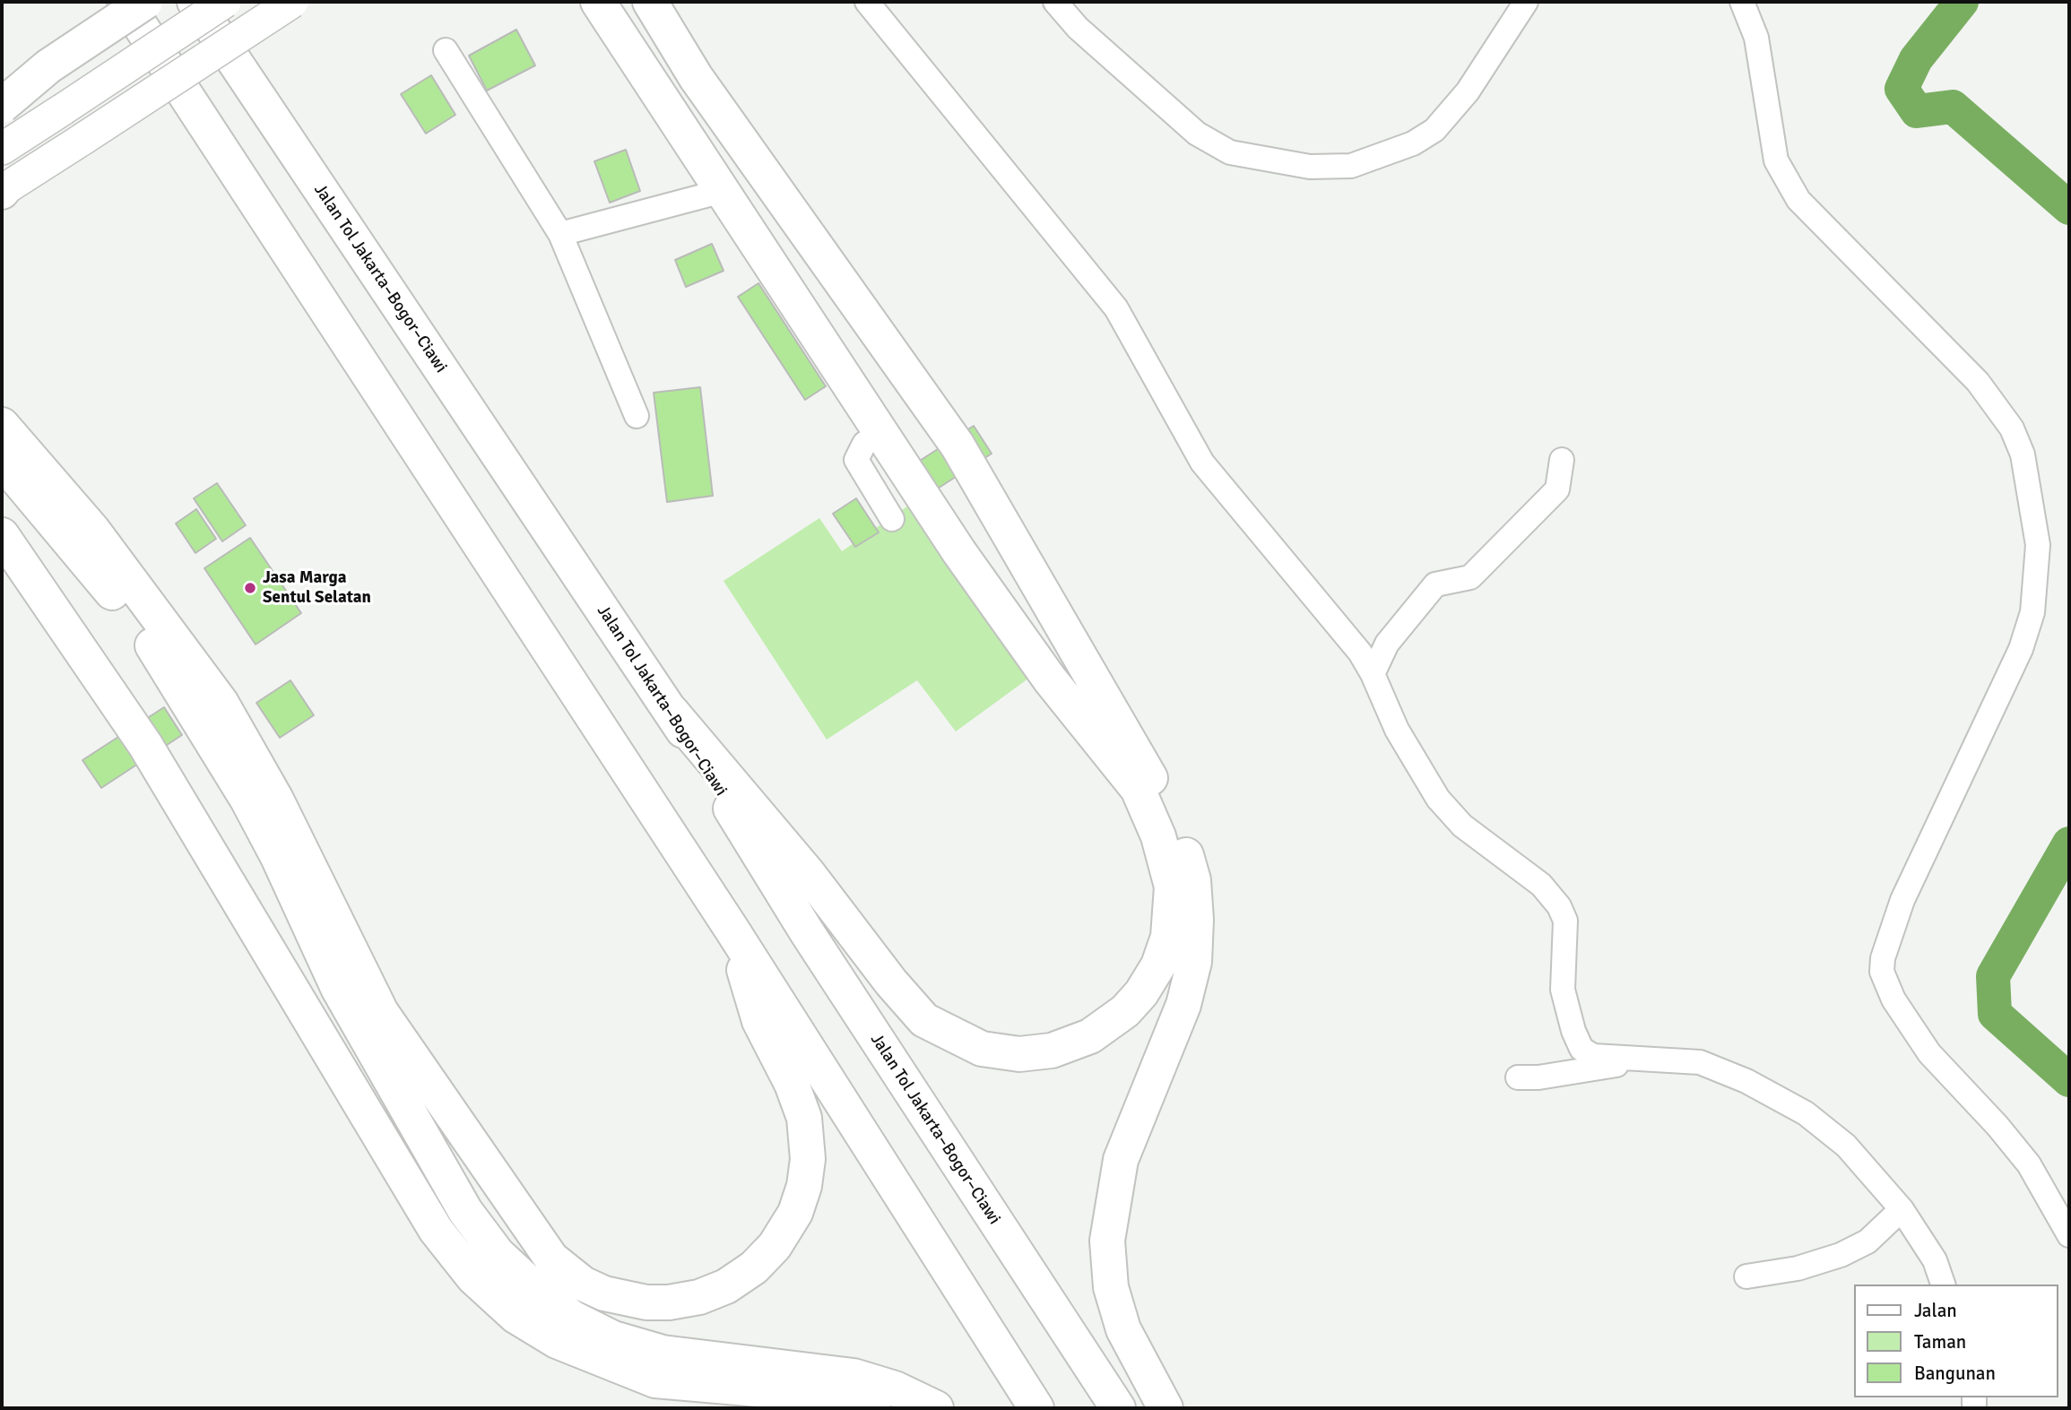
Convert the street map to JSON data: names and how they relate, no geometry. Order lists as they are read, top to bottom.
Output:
{
  "streets": {
    "highway": ["Jalan Tol Jakarta–Bogor–Ciawi"]
  },
  "places": ["Jasa Marga Sentul Selatan"],
  "legend": ["Jalan", "Taman", "Bangunan"]
}
